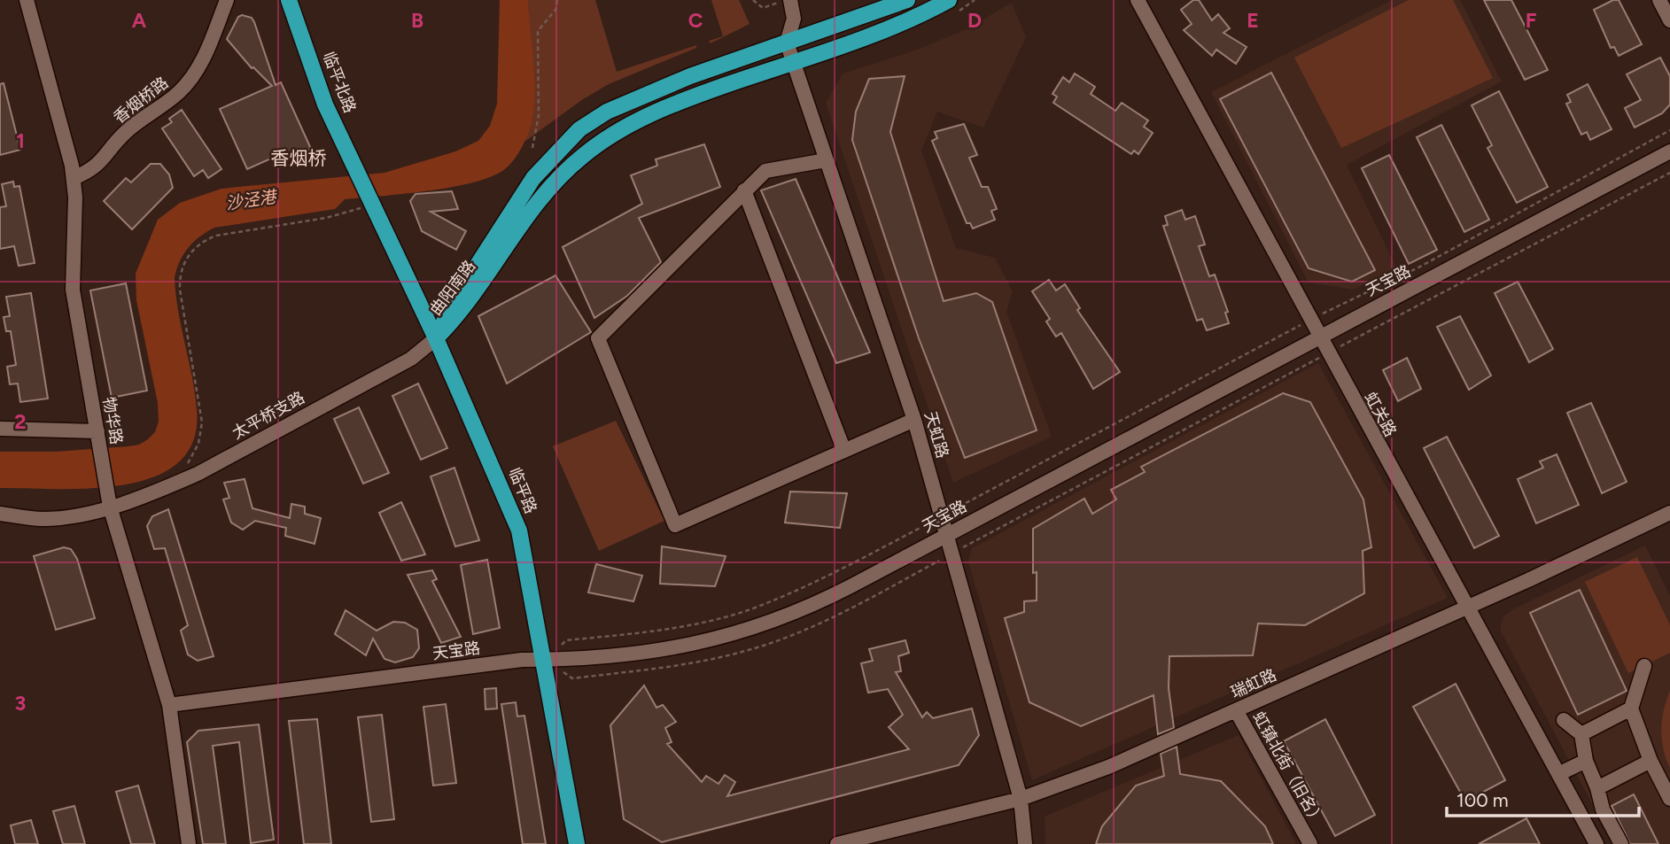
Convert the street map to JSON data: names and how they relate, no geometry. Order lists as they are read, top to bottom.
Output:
{
  "streets": {
    "main road": ["临平北路", "曲阳南路", "临平路"],
    "street": [
      "香烟桥路",
      "天宝路",
      "虹关路",
      "太平桥支路",
      "物华路",
      "天虹路",
      "瑞虹路",
      "虹镇北街（旧名）"
    ]
  },
  "crossings": [
    ["临平北路", "临平路"],
    ["香烟桥路", "物华路"],
    ["天宝路", "虹关路"],
    ["天宝路", "物华路"],
    ["天宝路", "天虹路"],
    ["天宝路", "临平路"],
    ["曲阳南路", "太平桥支路"],
    ["曲阳南路", "天虹路"],
    ["曲阳南路", "临平路"],
    ["虹关路", "瑞虹路"],
    ["太平桥支路", "物华路"],
    ["太平桥支路", "临平路"],
    ["天虹路", "瑞虹路"],
    ["瑞虹路", "虹镇北街（旧名）"]
  ],
  "districts": ["香烟桥"],
  "water": ["沙泾港"],
  "scale_bar": "100 m",
  "grid": {
    "columns": [
      "A",
      "B",
      "C",
      "D",
      "E",
      "F"
    ],
    "rows": ["1", "2", "3"]
  }
}
